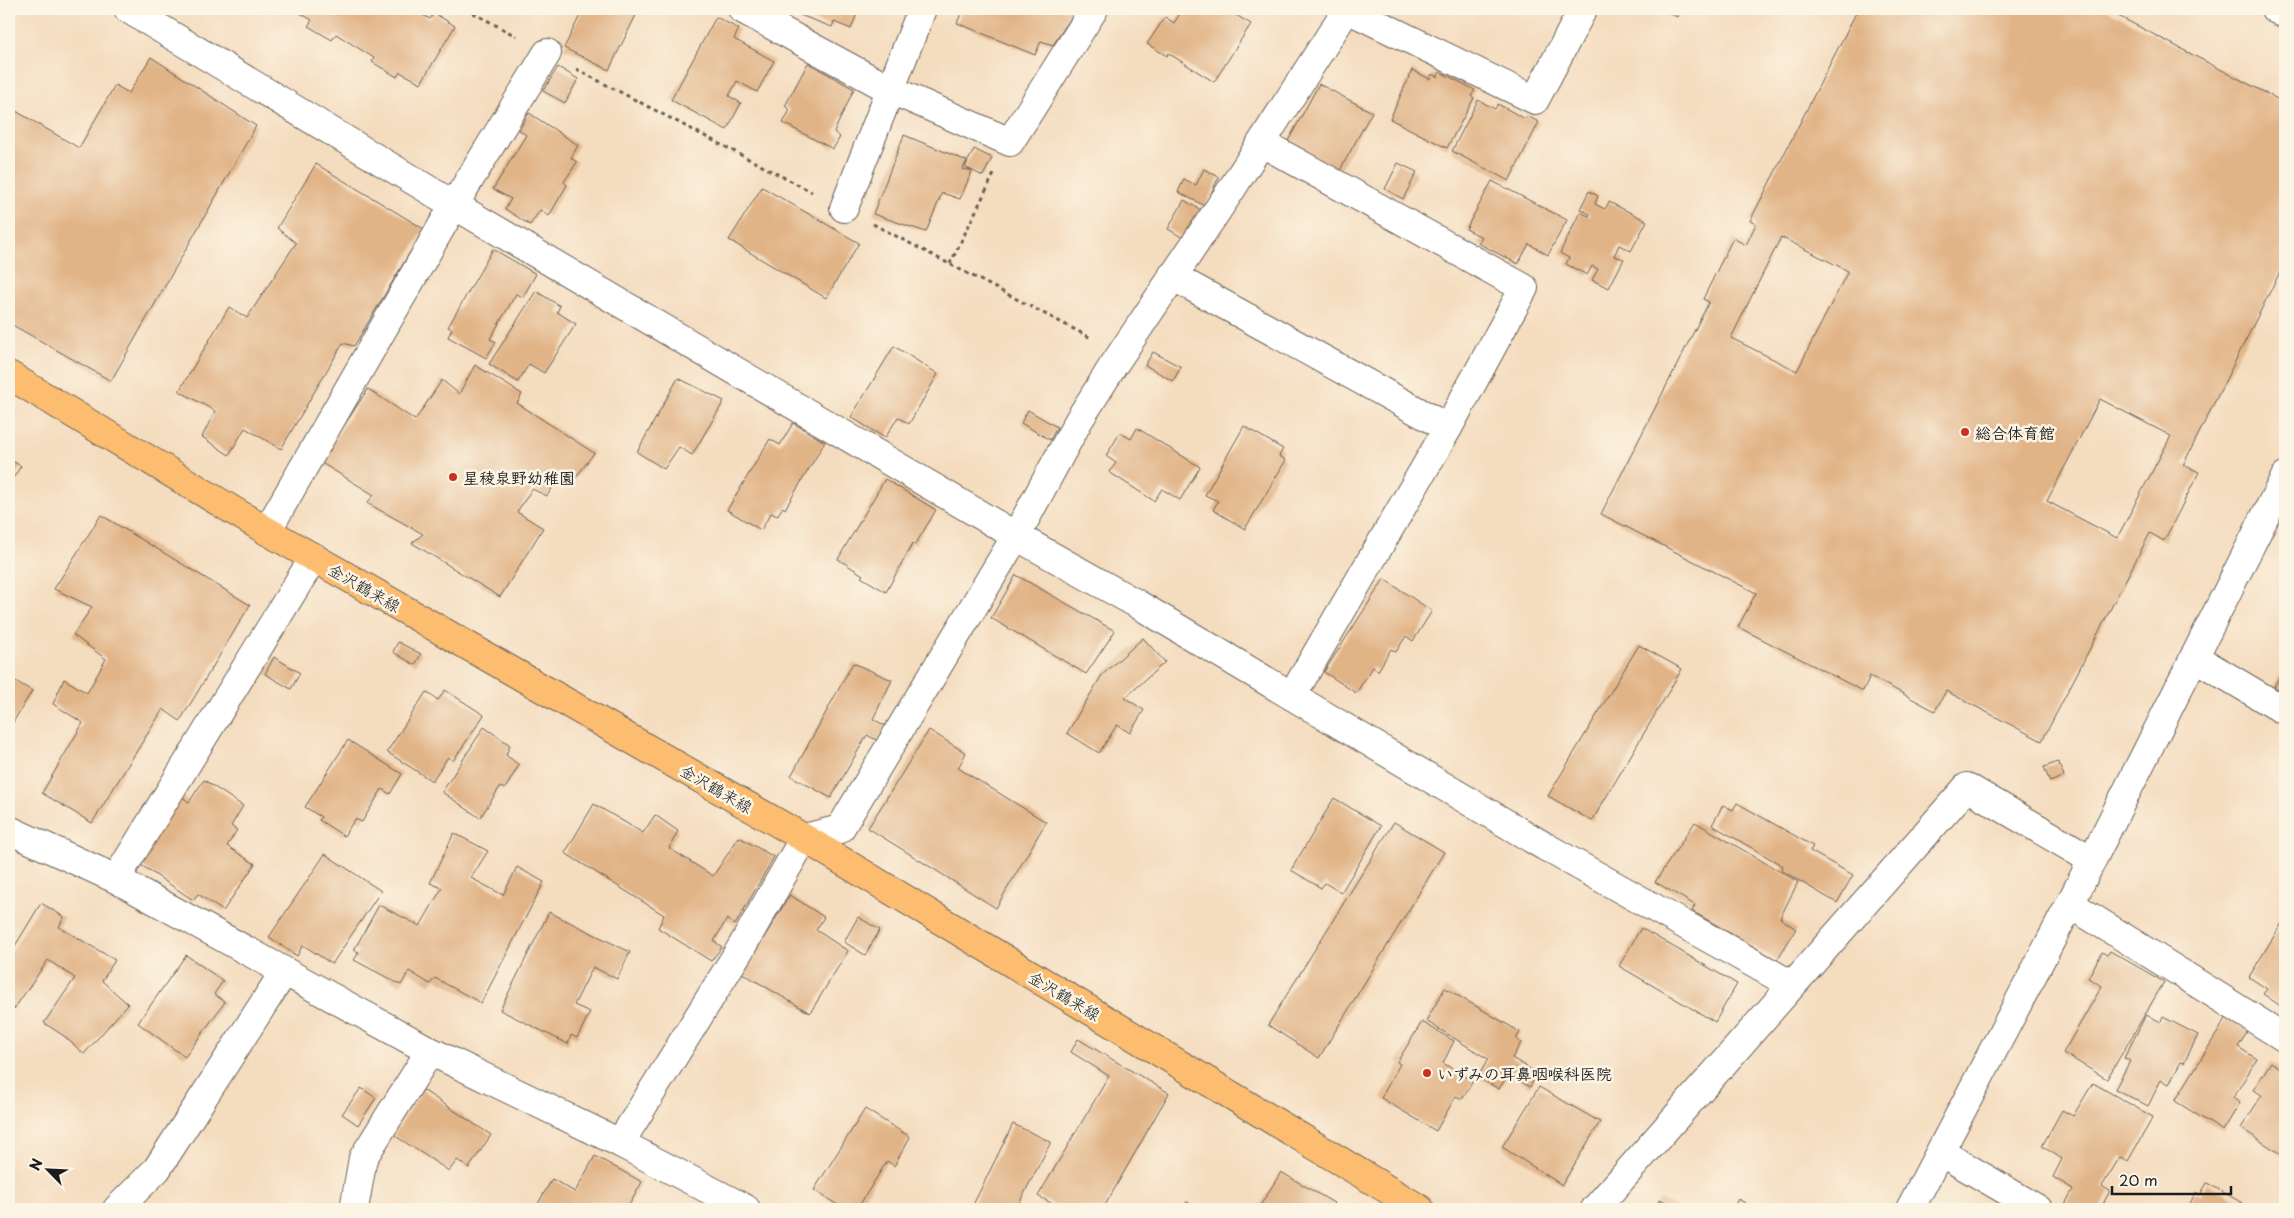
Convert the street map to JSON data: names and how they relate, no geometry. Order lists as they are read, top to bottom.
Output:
{
  "streets": {
    "main road": ["金沢鶴来線"]
  },
  "places": ["総合体育館", "星稜泉野幼稚園", "いずみの耳鼻咽喉科医院"],
  "scale_bar": "20 m",
  "north": "top left"
}
